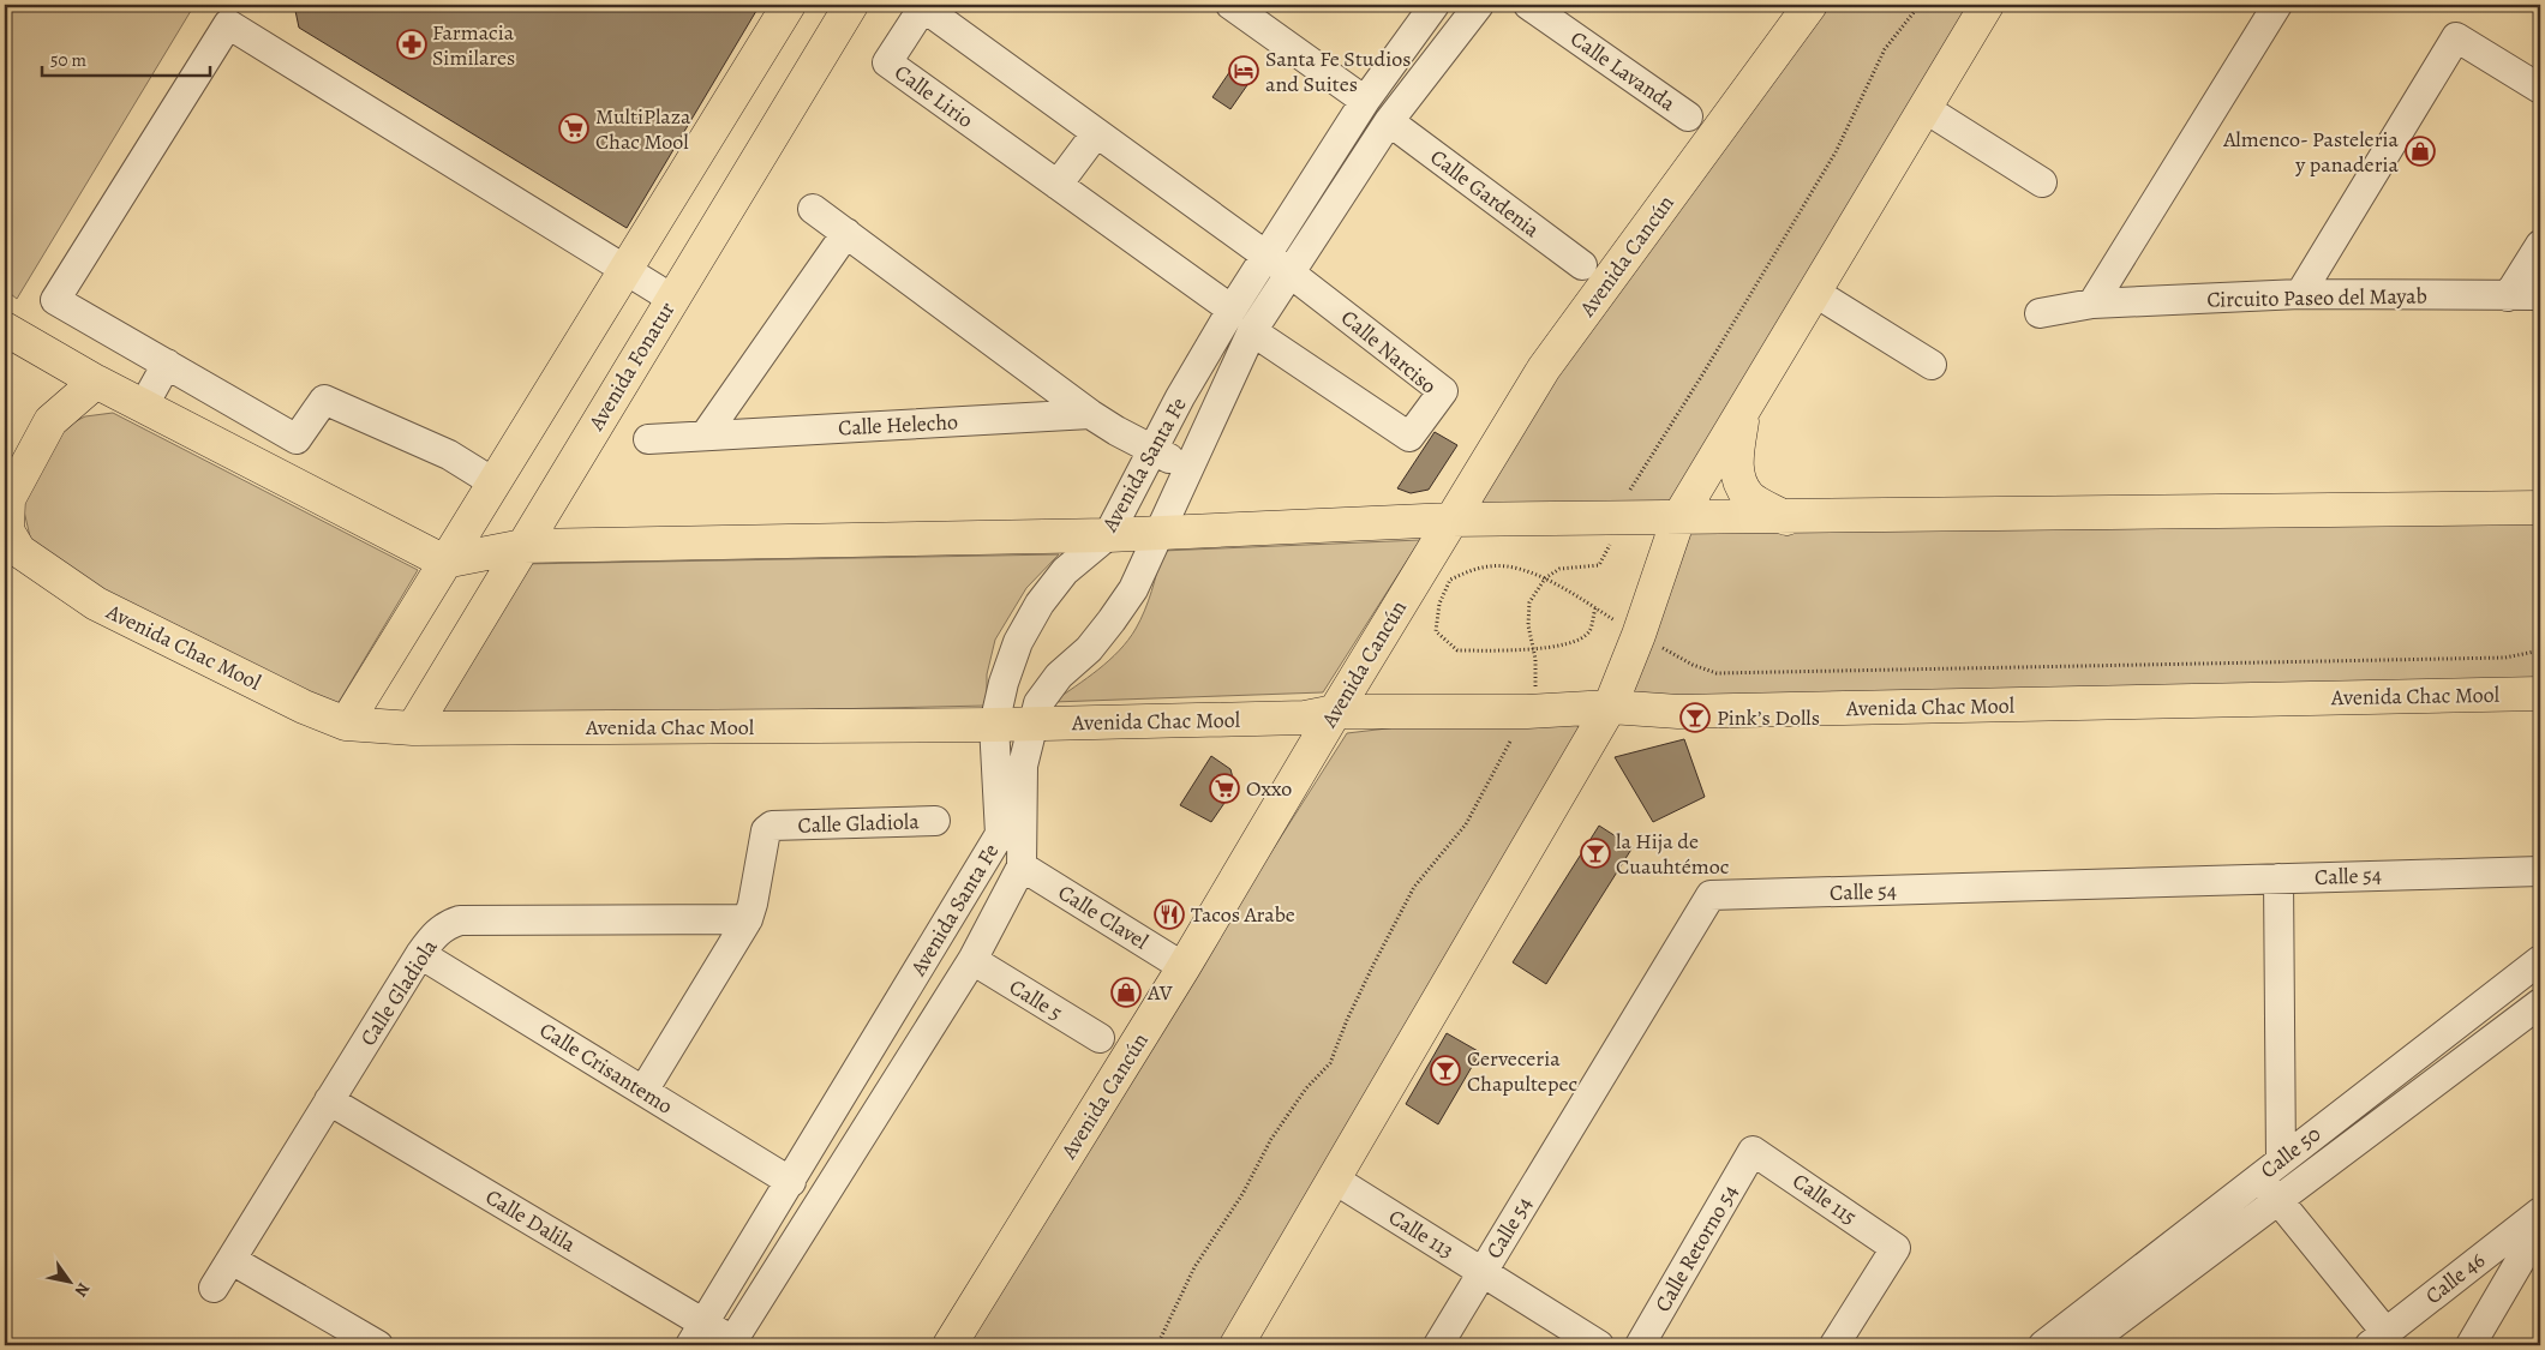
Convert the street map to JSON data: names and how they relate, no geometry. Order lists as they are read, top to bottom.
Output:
{
  "streets": {
    "main road": ["Avenida Cancún", "Avenida Fonatur", "Avenida Chac Mool"],
    "street": [
      "Calle Lavanda",
      "Calle Lirio",
      "Calle Gardenia",
      "Circuito Paseo del Mayab",
      "Calle Narciso",
      "Calle Helecho",
      "Avenida Santa Fe",
      "Calle Gladiola",
      "Calle 54",
      "Calle Clavel",
      "Calle 5",
      "Calle Crisantemo",
      "Calle 50",
      "Calle 115",
      "Calle Dalila",
      "Calle 113",
      "Calle Retorno 54",
      "Calle 46"
    ]
  },
  "crossings": [
    ["Calle Lirio", "Calle Narciso"],
    ["Calle Lirio", "Avenida Santa Fe"],
    ["Calle Gardenia", "Avenida Santa Fe"],
    ["Avenida Cancún", "Avenida Chac Mool"],
    ["Avenida Cancún", "Calle Clavel"],
    ["Calle Narciso", "Avenida Santa Fe"],
    ["Avenida Fonatur", "Avenida Chac Mool"],
    ["Avenida Santa Fe", "Avenida Chac Mool"],
    ["Avenida Santa Fe", "Calle Clavel"],
    ["Avenida Santa Fe", "Calle 5"],
    ["Avenida Santa Fe", "Calle Crisantemo"],
    ["Avenida Santa Fe", "Calle Dalila"],
    ["Calle Gladiola", "Calle Crisantemo"],
    ["Calle Gladiola", "Calle Dalila"],
    ["Calle 54", "Calle 113"],
    ["Calle 115", "Calle Retorno 54"]
  ],
  "places": {
    "pharmacy": ["Farmacia Similares"],
    "hotel": ["Santa Fe Studios and Suites"],
    "supermarket": ["MultiPlaza Chac Mool", "Oxxo"],
    "shop": ["Almenco- Pasteleria y panaderia", "AV"],
    "bar": ["Pink’s Dolls", "la Hija de Cuauhtémoc", "Cerveceria Chapultepec"],
    "restaurant": ["Tacos Arabe"]
  },
  "scale_bar": "50 m",
  "north": "bottom right"
}
